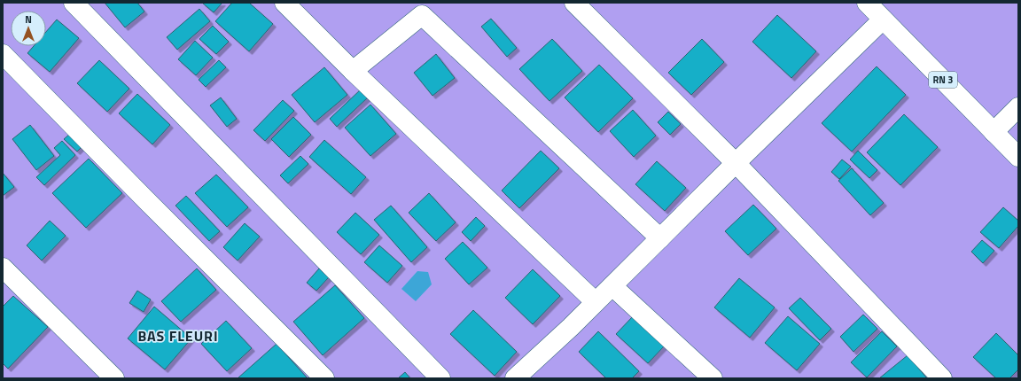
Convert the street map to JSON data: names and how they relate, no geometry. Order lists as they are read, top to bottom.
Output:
{
  "streets": {
    "main road": ["RN 3"]
  },
  "districts": ["BAS FLEURI"],
  "north": "top"
}
